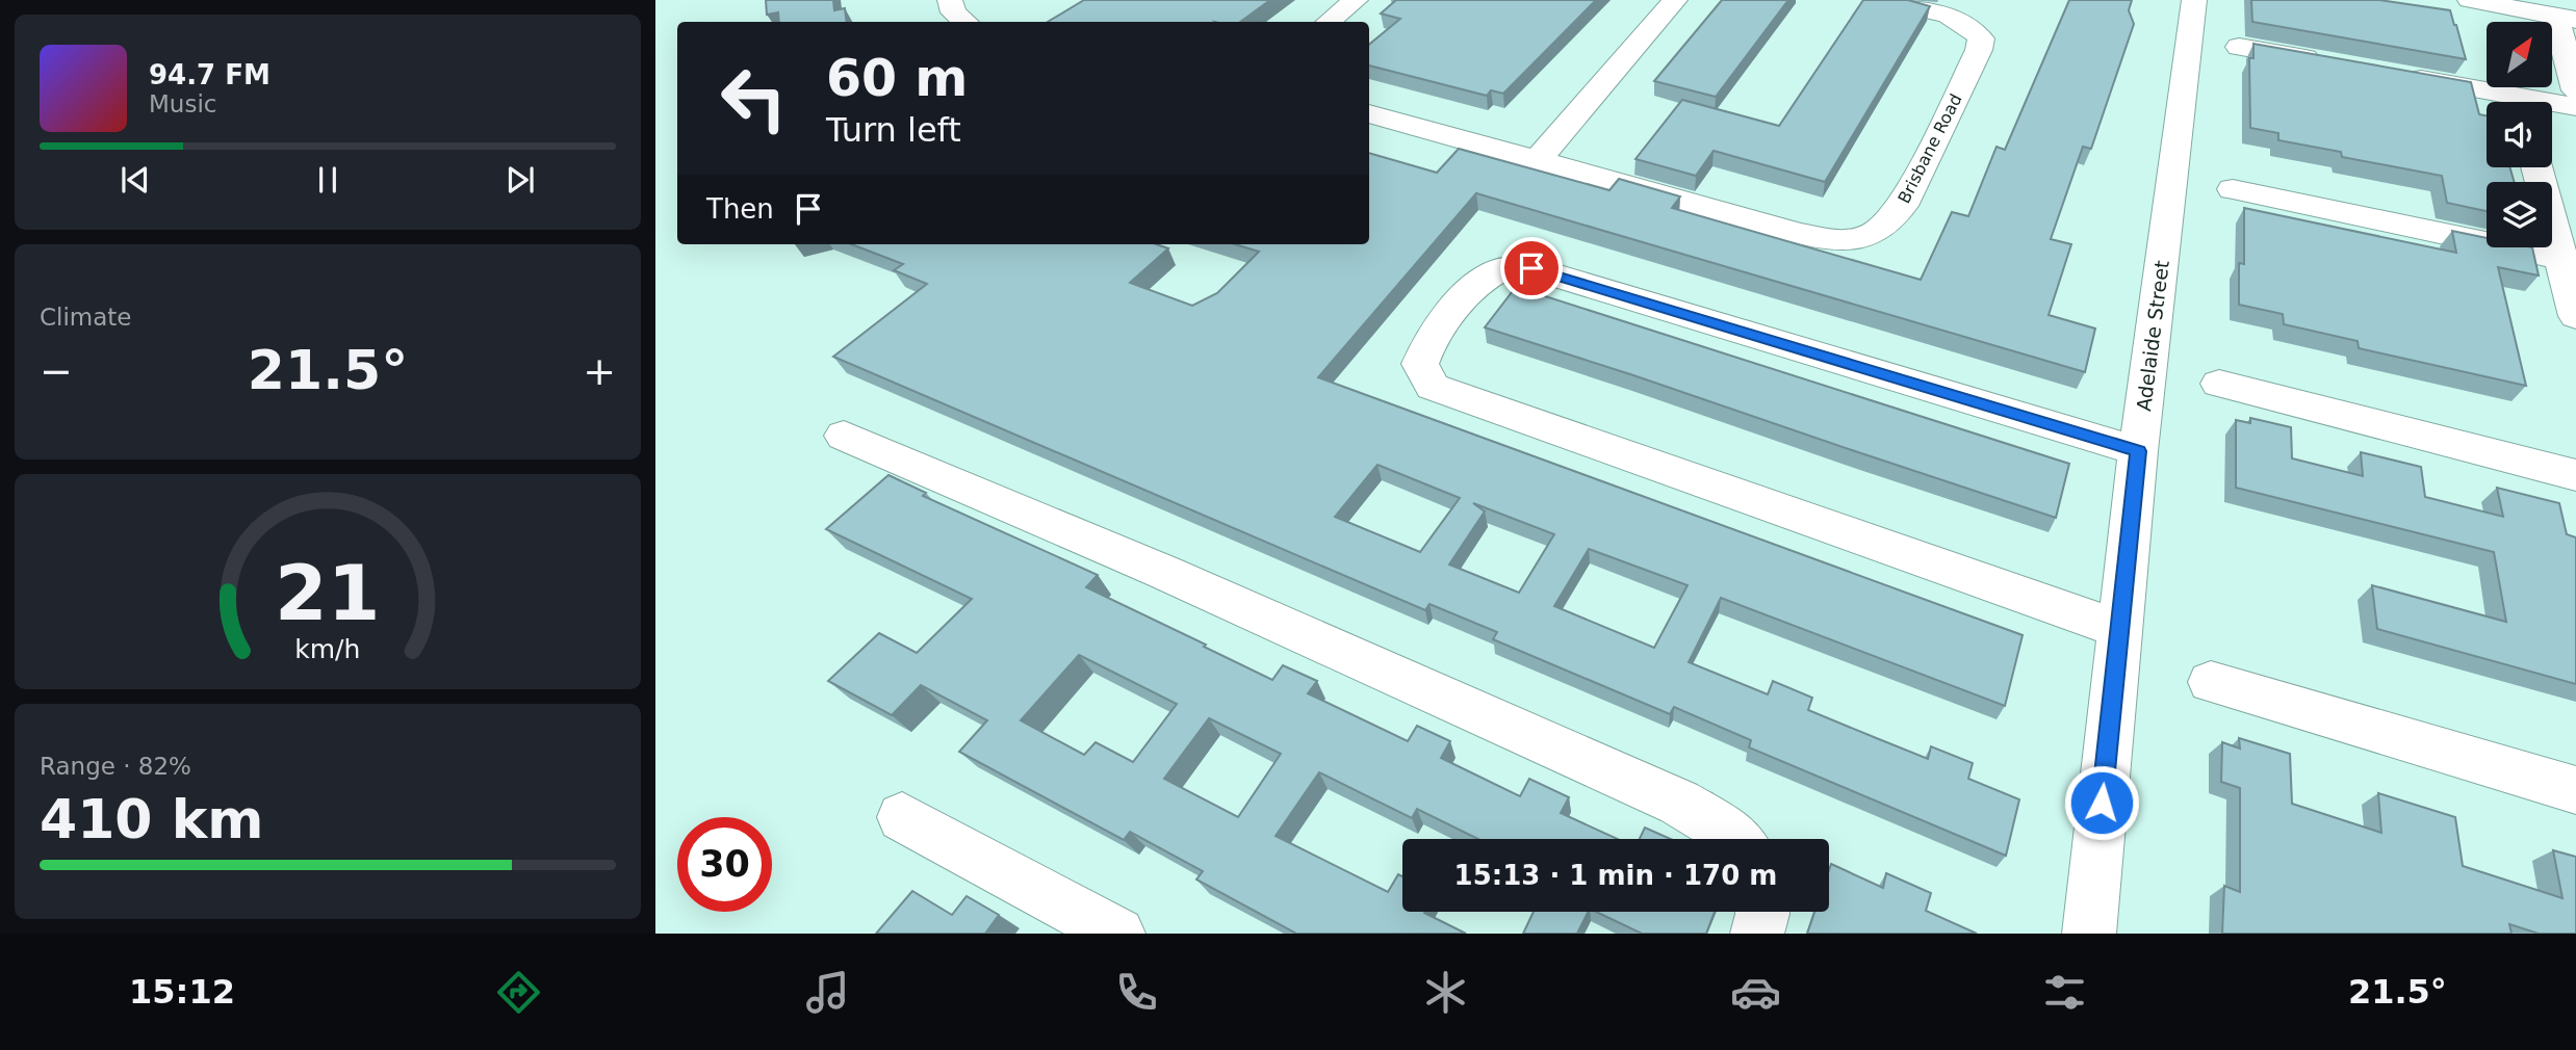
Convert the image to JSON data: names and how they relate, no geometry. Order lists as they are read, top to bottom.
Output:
{
  "streets": {
    "street": ["Brisbane Road", "Adelaide Street"]
  },
  "north": "top right",
  "page": {
    "turn": ["60 m", "Turn left"],
    "song": ["94.7 FM", "Music"],
    "then": "Then",
    "tile": [
      "Climate",
      ["Range · 82%", "410 km"]
    ],
    "heat": ["−", "21.5°", "+"],
    "limit": "30",
    "trip": "15:13 · 1 min · 170 m",
    "tabs": ["15:12", "21.5°"],
    "gauge": ["21", "km/h"]
  }
}
